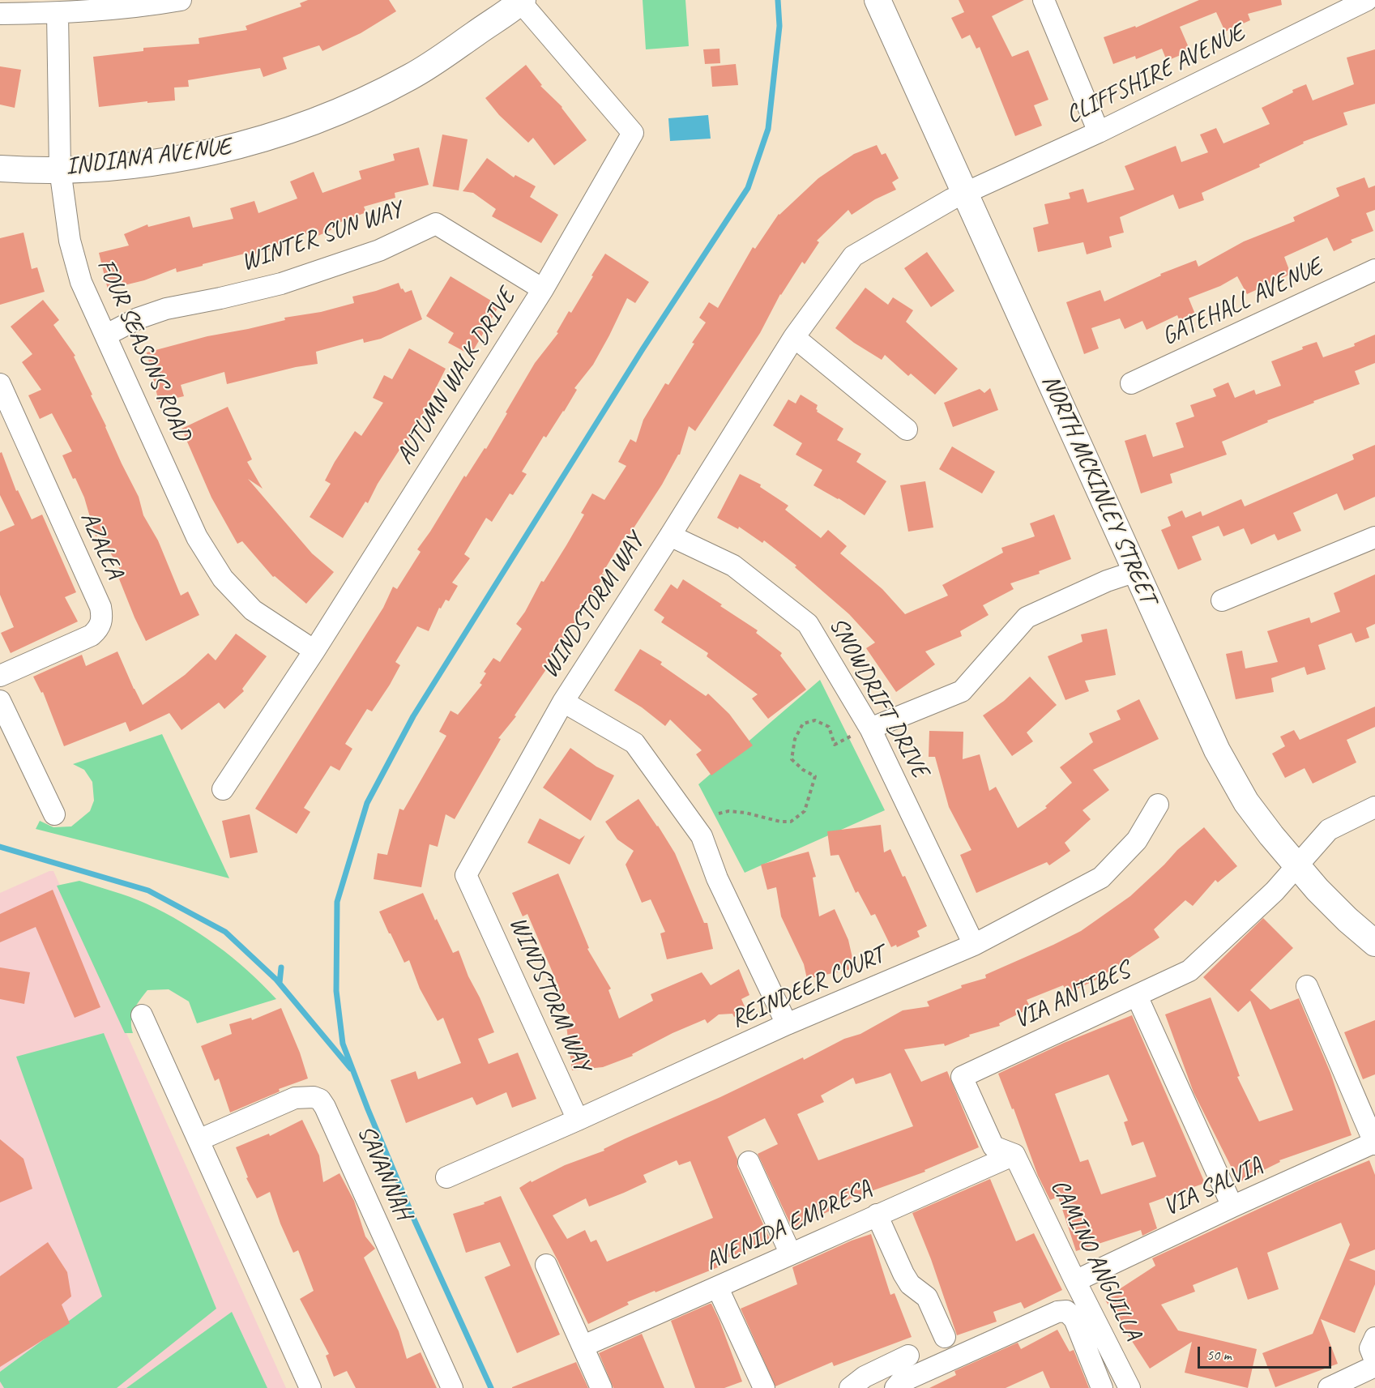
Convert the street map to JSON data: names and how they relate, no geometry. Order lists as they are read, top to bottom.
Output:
{
  "streets": {
    "street": [
      "CLIFFSHIRE AVENUE",
      "INDIANA AVENUE",
      "WINTER SUN WAY",
      "GATEHALL AVENUE",
      "FOUR SEASONS ROAD",
      "AUTUMN WALK DRIVE",
      "NORTH MCKINLEY STREET",
      "AZALEA",
      "WINDSTORM WAY",
      "SNOWDRIFT DRIVE",
      "REINDEER COURT",
      "VIA ANTIBES",
      "SAVANNAH",
      "VIA SALVIA",
      "AVENIDA EMPRESA",
      "CAMINO ANGUILLA"
    ]
  },
  "crossings": [
    ["CLIFFSHIRE AVENUE", "NORTH MCKINLEY STREET"],
    ["CLIFFSHIRE AVENUE", "WINDSTORM WAY"],
    ["INDIANA AVENUE", "FOUR SEASONS ROAD"],
    ["INDIANA AVENUE", "AUTUMN WALK DRIVE"],
    ["WINTER SUN WAY", "FOUR SEASONS ROAD"],
    ["WINTER SUN WAY", "AUTUMN WALK DRIVE"],
    ["FOUR SEASONS ROAD", "AUTUMN WALK DRIVE"],
    ["NORTH MCKINLEY STREET", "WINDSTORM WAY"],
    ["NORTH MCKINLEY STREET", "VIA ANTIBES"],
    ["WINDSTORM WAY", "SNOWDRIFT DRIVE"],
    ["WINDSTORM WAY", "REINDEER COURT"],
    ["SNOWDRIFT DRIVE", "REINDEER COURT"],
    ["VIA ANTIBES", "AVENIDA EMPRESA"],
    ["VIA ANTIBES", "CAMINO ANGUILLA"],
    ["VIA SALVIA", "CAMINO ANGUILLA"],
    ["AVENIDA EMPRESA", "CAMINO ANGUILLA"]
  ],
  "scale_bar": "50 m"
}
